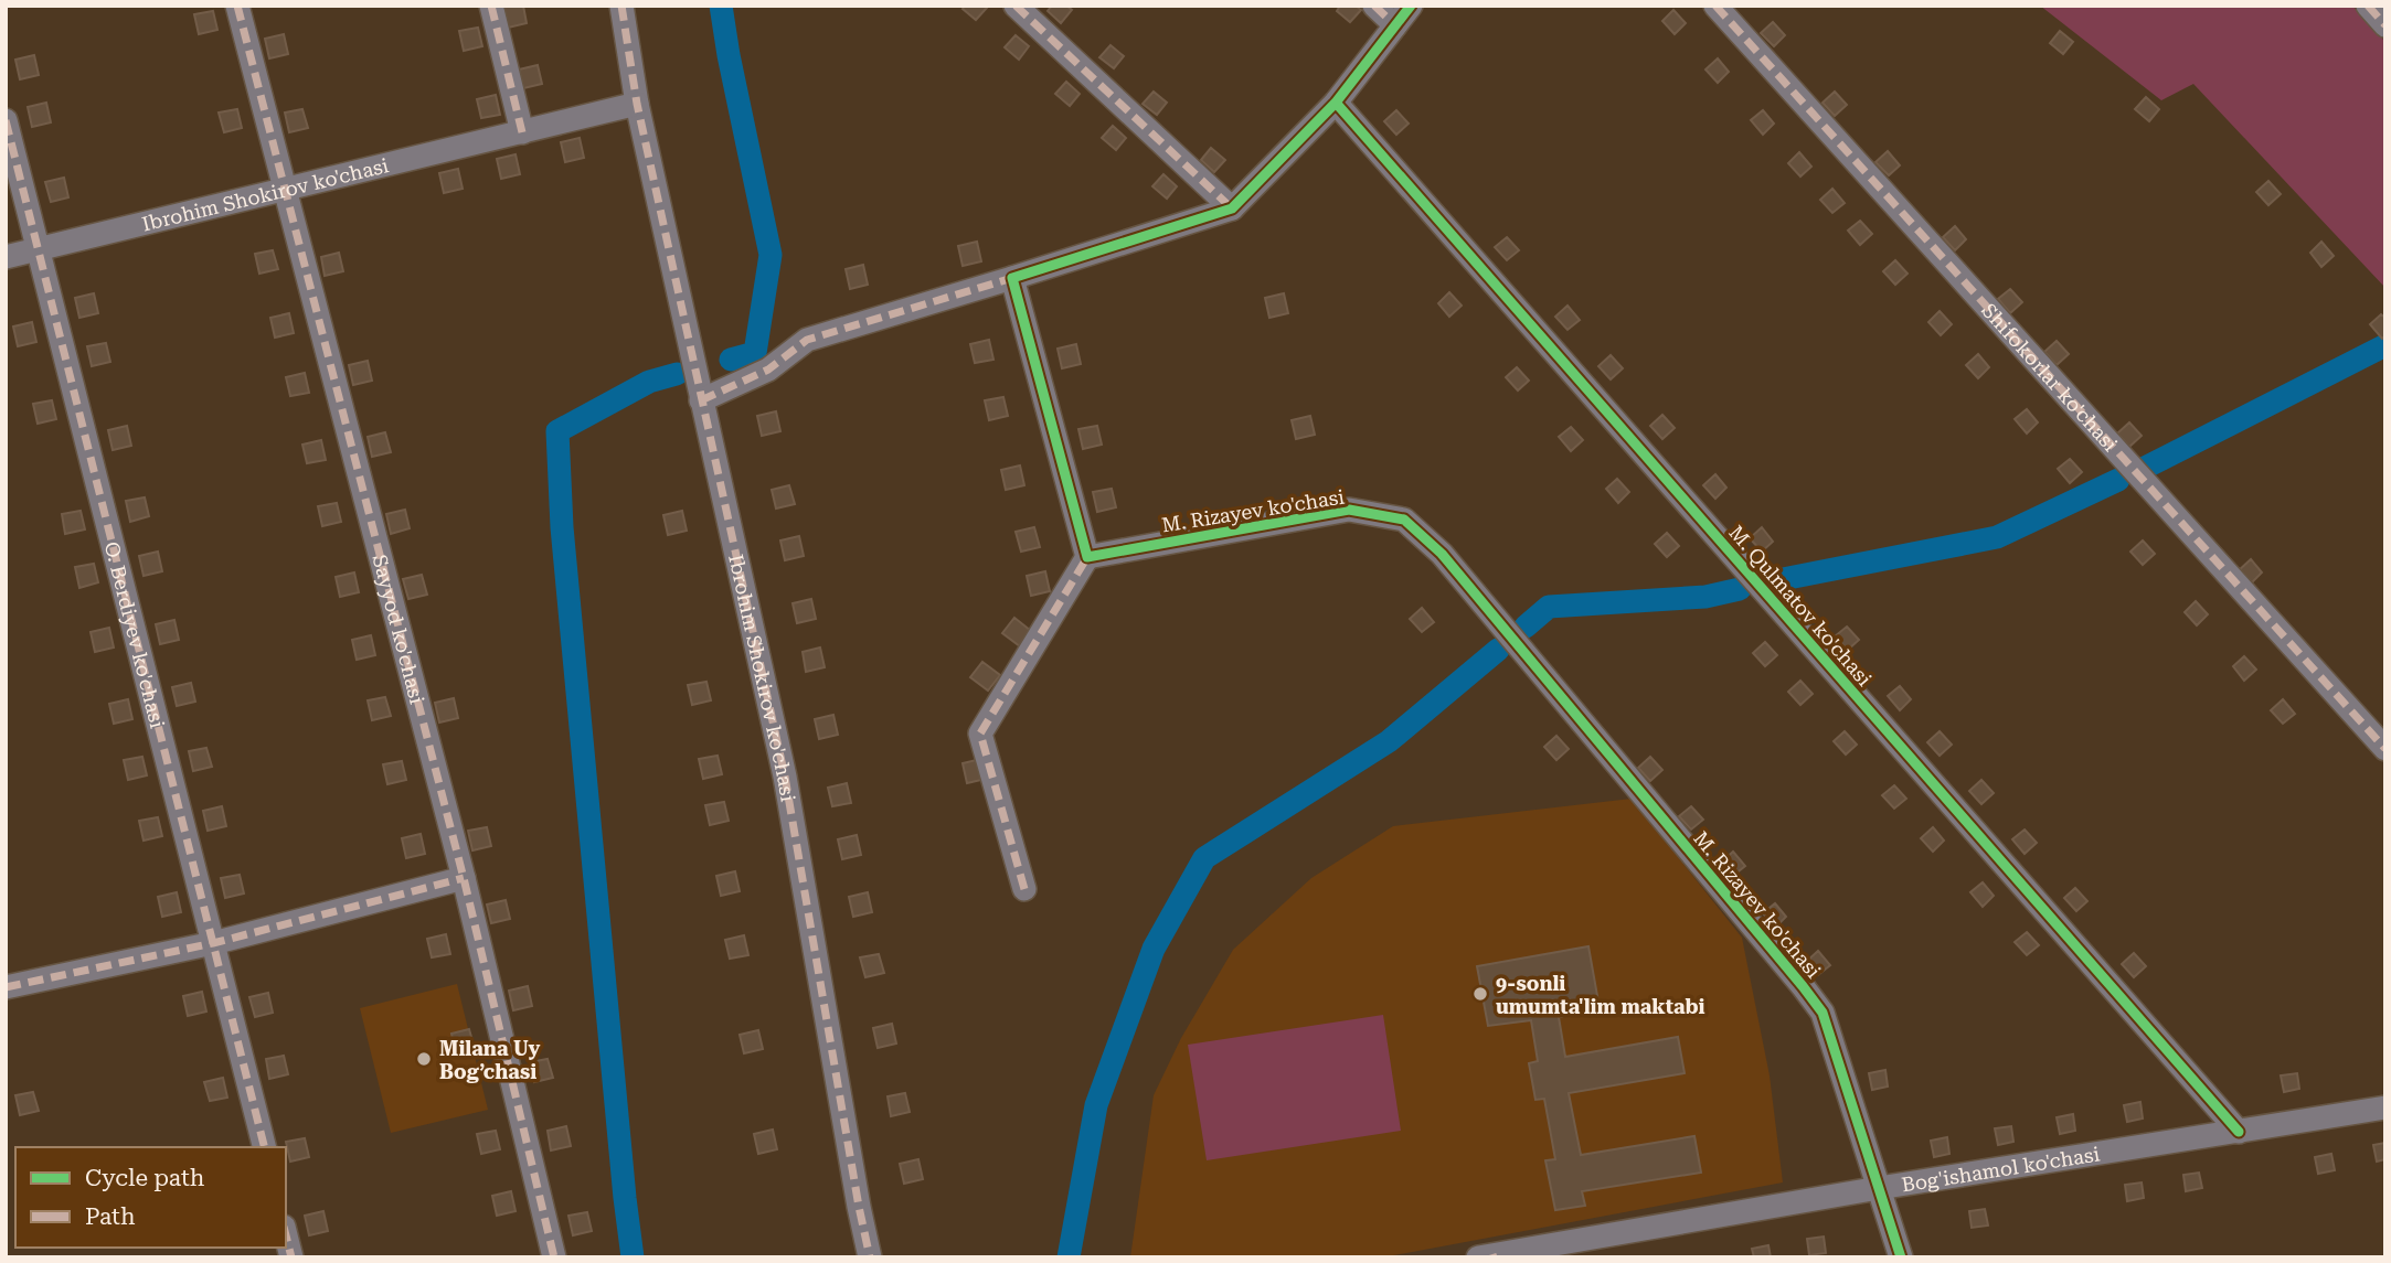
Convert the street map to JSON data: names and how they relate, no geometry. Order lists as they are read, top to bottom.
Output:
{
  "streets": {
    "street": [
      "Ibrohim Shokirov ko'chasi",
      "Shifokorlar ko'chasi",
      "M. Rizayev ko'chasi",
      "M. Qulmatov ko'chasi",
      "Sayyod ko'chasi",
      "O. Berdiyev ko'chasi",
      "Bog'ishamol ko'chasi"
    ]
  },
  "crossings": [
    ["Ibrohim Shokirov ko'chasi", "Sayyod ko'chasi"],
    ["Ibrohim Shokirov ko'chasi", "O. Berdiyev ko'chasi"],
    ["M. Rizayev ko'chasi", "Bog'ishamol ko'chasi"],
    ["M. Qulmatov ko'chasi", "Bog'ishamol ko'chasi"]
  ],
  "places": ["9-sonli umumta'lim maktabi", "Milana Uy Bog’chasi"],
  "legend": ["Cycle path", "Path"]
}
